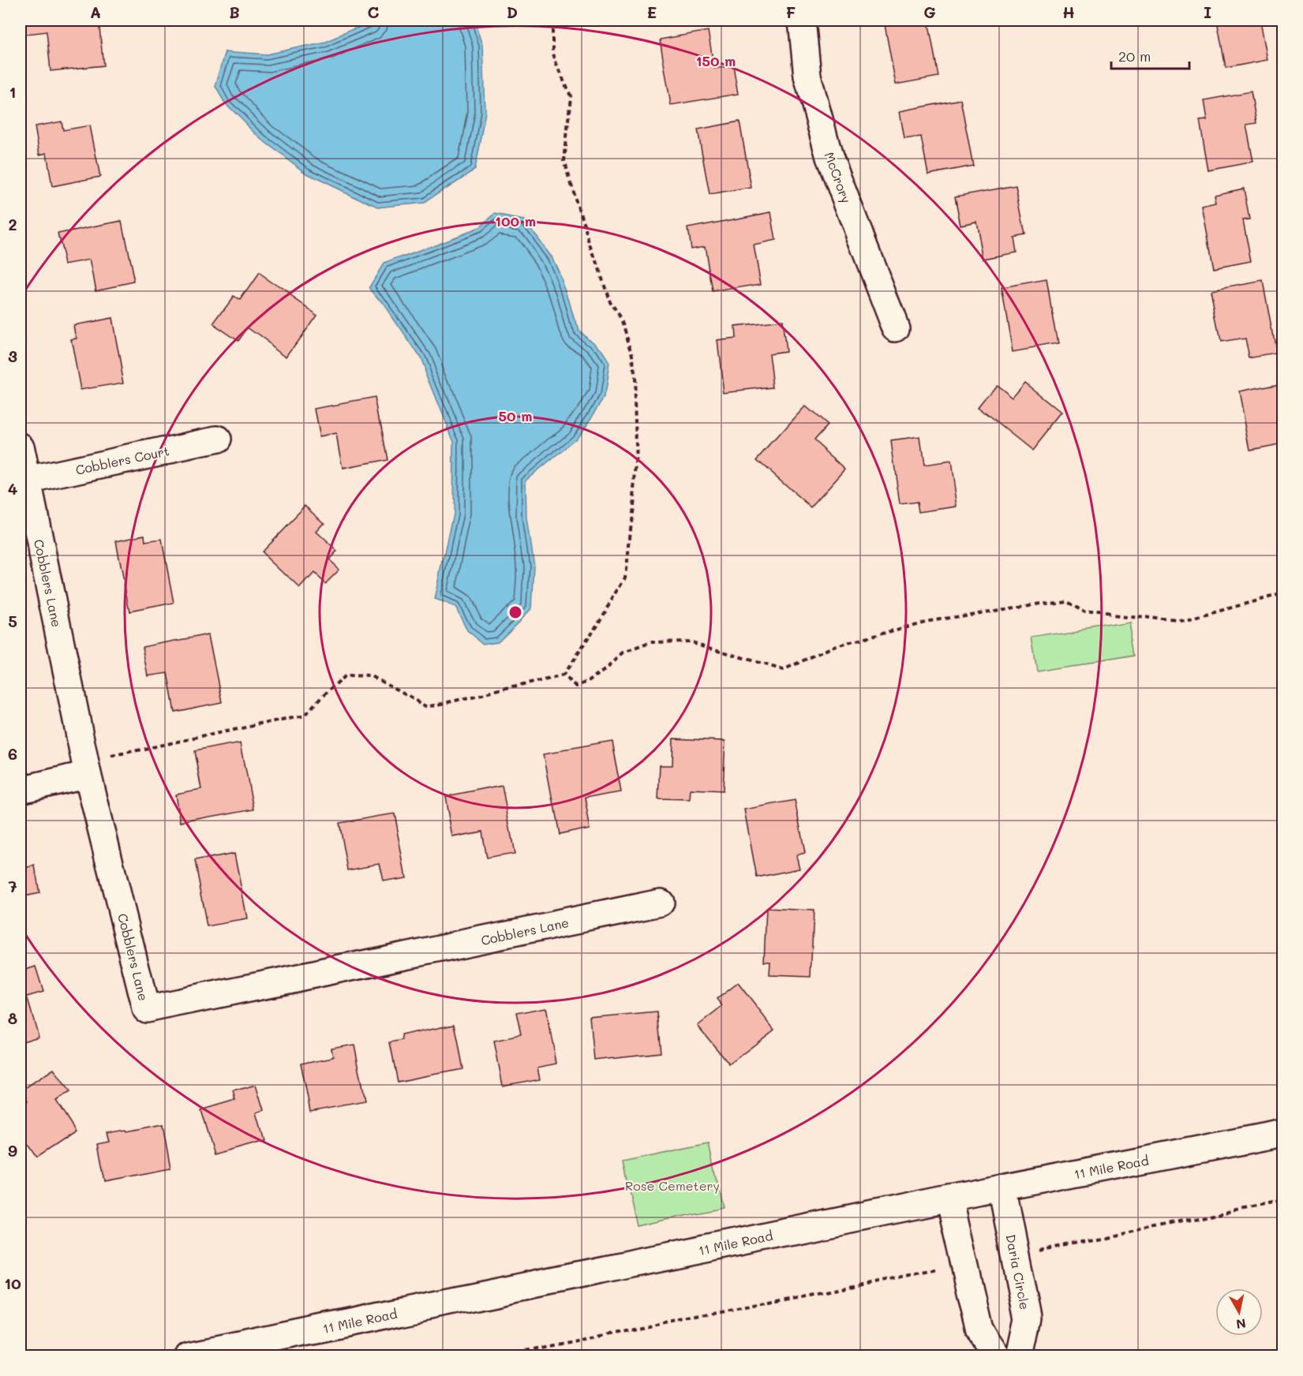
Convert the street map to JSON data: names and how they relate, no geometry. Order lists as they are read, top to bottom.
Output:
{
  "streets": {
    "street": [
      "McCrory",
      "Cobblers Court",
      "Cobblers Lane",
      "11 Mile Road",
      "Daria Circle"
    ]
  },
  "crossings": [
    ["Cobblers Court", "Cobblers Lane"],
    ["11 Mile Road", "Daria Circle"]
  ],
  "parks": ["Rose Cemetery"],
  "scale_bar": "20 m",
  "north": "bottom",
  "grid": {
    "columns": [
      "A",
      "B",
      "C",
      "D",
      "E",
      "F",
      "G",
      "H",
      "I"
    ],
    "rows": [
      "1",
      "2",
      "3",
      "4",
      "5",
      "6",
      "7",
      "8",
      "9",
      "10"
    ]
  },
  "rings": ["150 m", "100 m", "50 m"]
}
